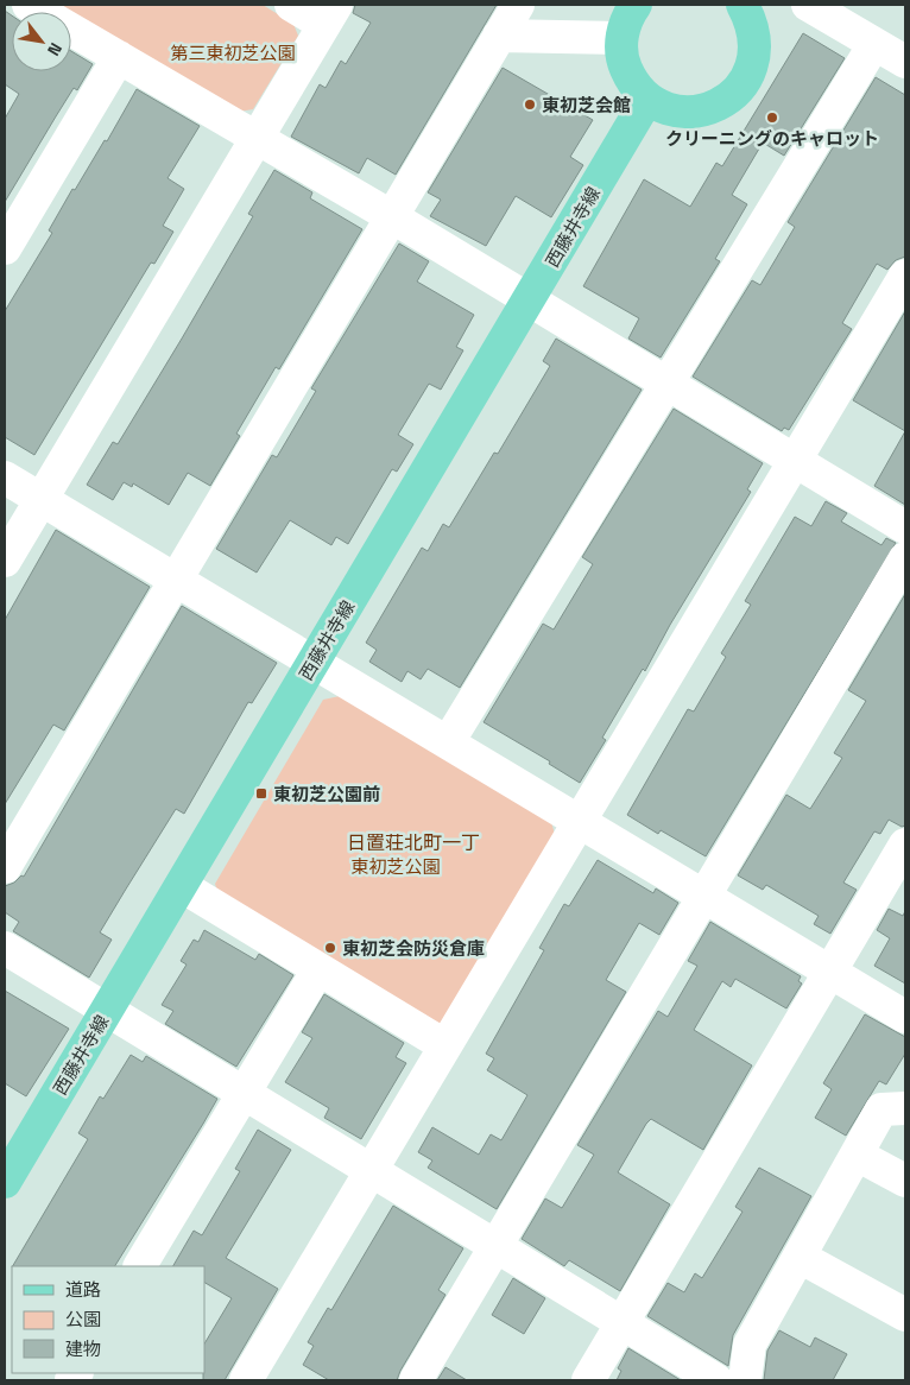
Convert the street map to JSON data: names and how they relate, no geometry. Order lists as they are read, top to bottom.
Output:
{
  "streets": {
    "main road": ["西藤井寺線"]
  },
  "districts": ["日置荘北町一丁"],
  "parks": ["第三東初芝公園", "東初芝公園"],
  "places": {
    "other": ["東初芝会館", "クリーニングのキャロット", "東初芝会防災倉庫"],
    "transit": ["東初芝公園前"]
  },
  "legend": ["道路", "公園", "建物"],
  "north": "bottom right"
}
